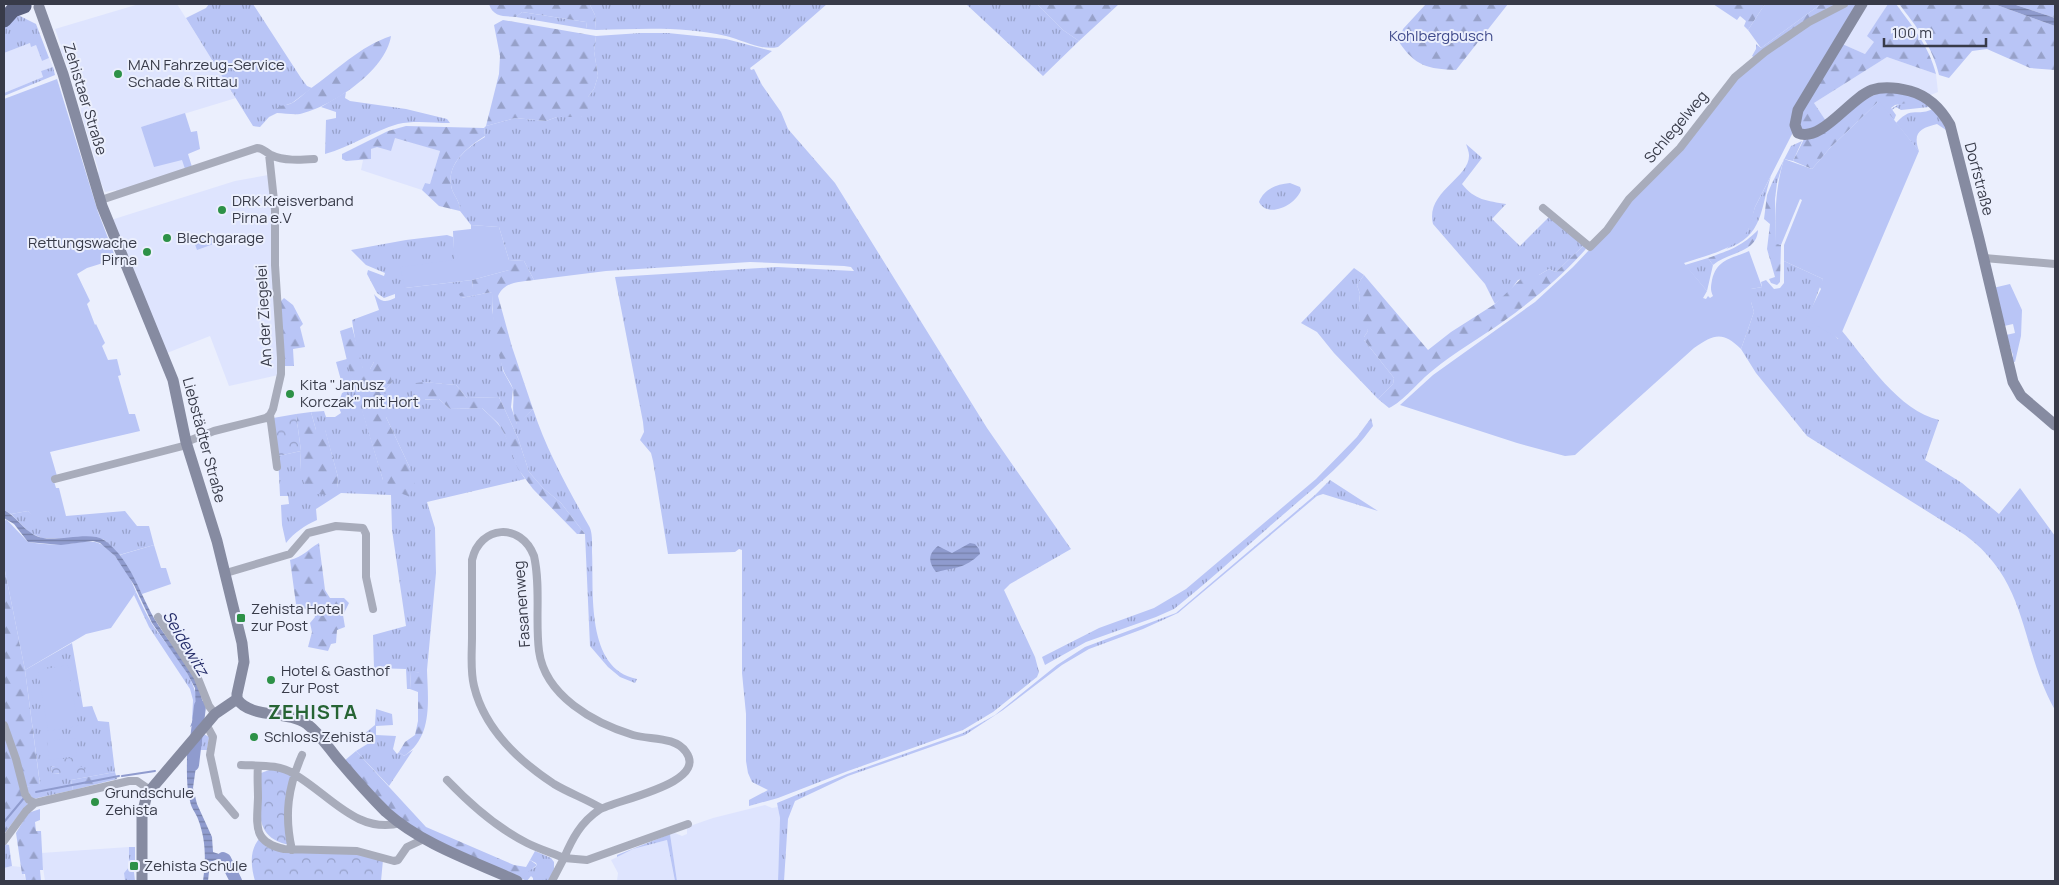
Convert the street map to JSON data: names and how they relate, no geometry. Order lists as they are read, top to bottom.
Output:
{
  "streets": {
    "main road": ["Zehistaer Straße", "Dorfstraße", "Liebstädter Straße"],
    "street": ["Schlegelweg", "An der Ziegelei", "Fasanenweg"]
  },
  "crossings": [
    ["Zehistaer Straße", "Liebstädter Straße"]
  ],
  "districts": ["ZEHISTA"],
  "water": ["Seidewitz"],
  "parks": ["Kohlbergbusch"],
  "places": {
    "other": [
      "MAN Fahrzeug-Service Schade & Rittau",
      "DRK Kreisverband Pirna e.V",
      "Blechgarage",
      "Rettungswache Pirna",
      "Kita \"Janusz Korczak\" mit Hort",
      "Hotel & Gasthof Zur Post",
      "Schloss Zehista",
      "Grundschule Zehista"
    ],
    "transit": ["Zehista Hotel zur Post", "Zehista Schule"]
  },
  "scale_bar": "100 m"
}
